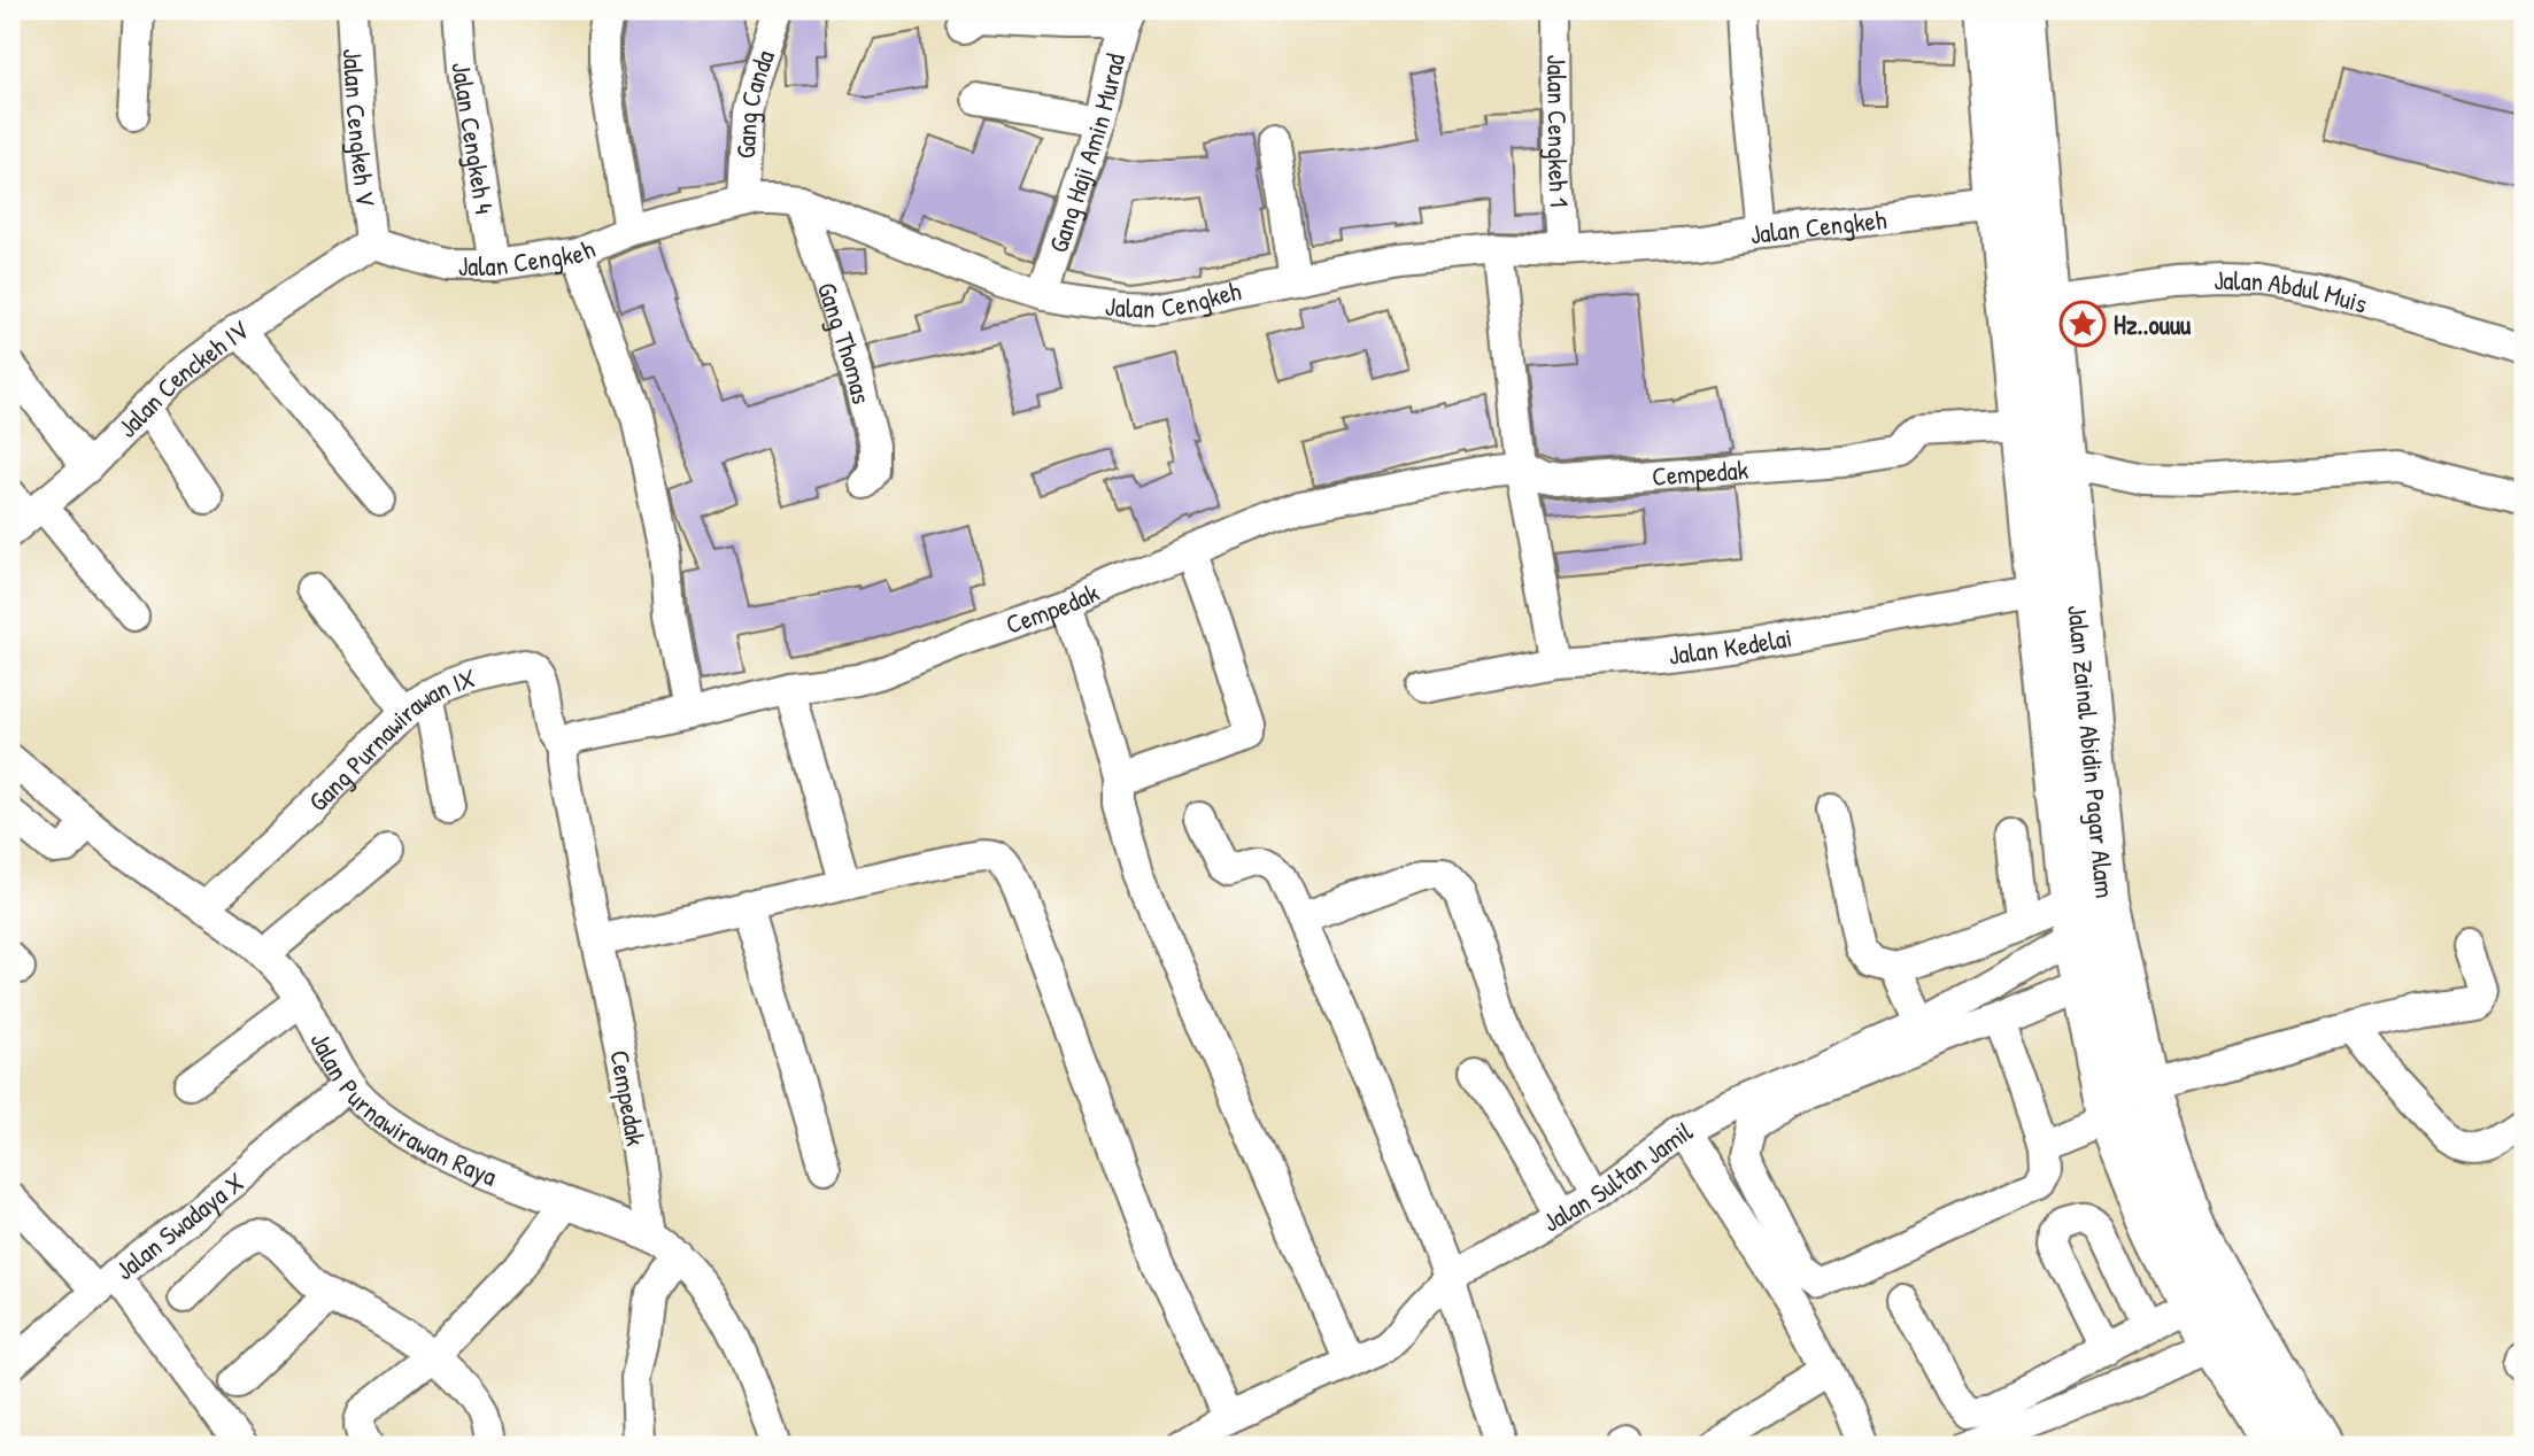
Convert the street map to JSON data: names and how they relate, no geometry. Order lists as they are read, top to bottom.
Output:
{
  "streets": {
    "highway": ["Jalan Zainal Abidin Pagar Alam"],
    "street": [
      "Gang Canda",
      "Jalan Cengkeh V",
      "Jalan Cengkeh 1",
      "Jalan Cengkeh 4",
      "Gang Haji Amin Murad",
      "Jalan Cengkeh",
      "Jalan Abdul Muis",
      "Gang Thomas",
      "Jalan Cenckeh IV",
      "Cempedak",
      "Jalan Kedelai",
      "Gang Purnawirawan IX",
      "Jalan Purnawirawan Raya",
      "Jalan Sultan Jamil",
      "Jalan Swadaya X"
    ]
  },
  "crossings": [
    ["Gang Canda", "Jalan Cengkeh"],
    ["Jalan Cengkeh V", "Jalan Cengkeh"],
    ["Jalan Cengkeh V", "Jalan Cenckeh IV"],
    ["Jalan Cengkeh 1", "Jalan Cengkeh"],
    ["Jalan Cengkeh 4", "Jalan Cengkeh"],
    ["Gang Haji Amin Murad", "Jalan Cengkeh"],
    ["Jalan Cengkeh", "Gang Thomas"],
    ["Jalan Cengkeh", "Jalan Cenckeh IV"],
    ["Jalan Cengkeh", "Jalan Zainal Abidin Pagar Alam"],
    ["Jalan Abdul Muis", "Jalan Zainal Abidin Pagar Alam"],
    ["Cempedak", "Gang Purnawirawan IX"],
    ["Cempedak", "Jalan Zainal Abidin Pagar Alam"],
    ["Cempedak", "Jalan Purnawirawan Raya"],
    ["Jalan Kedelai", "Jalan Zainal Abidin Pagar Alam"],
    ["Gang Purnawirawan IX", "Jalan Purnawirawan Raya"],
    ["Jalan Zainal Abidin Pagar Alam", "Jalan Sultan Jamil"],
    ["Jalan Purnawirawan Raya", "Jalan Swadaya X"]
  ],
  "places": {
    "place": ["Hz..ouuu"]
  }
}
